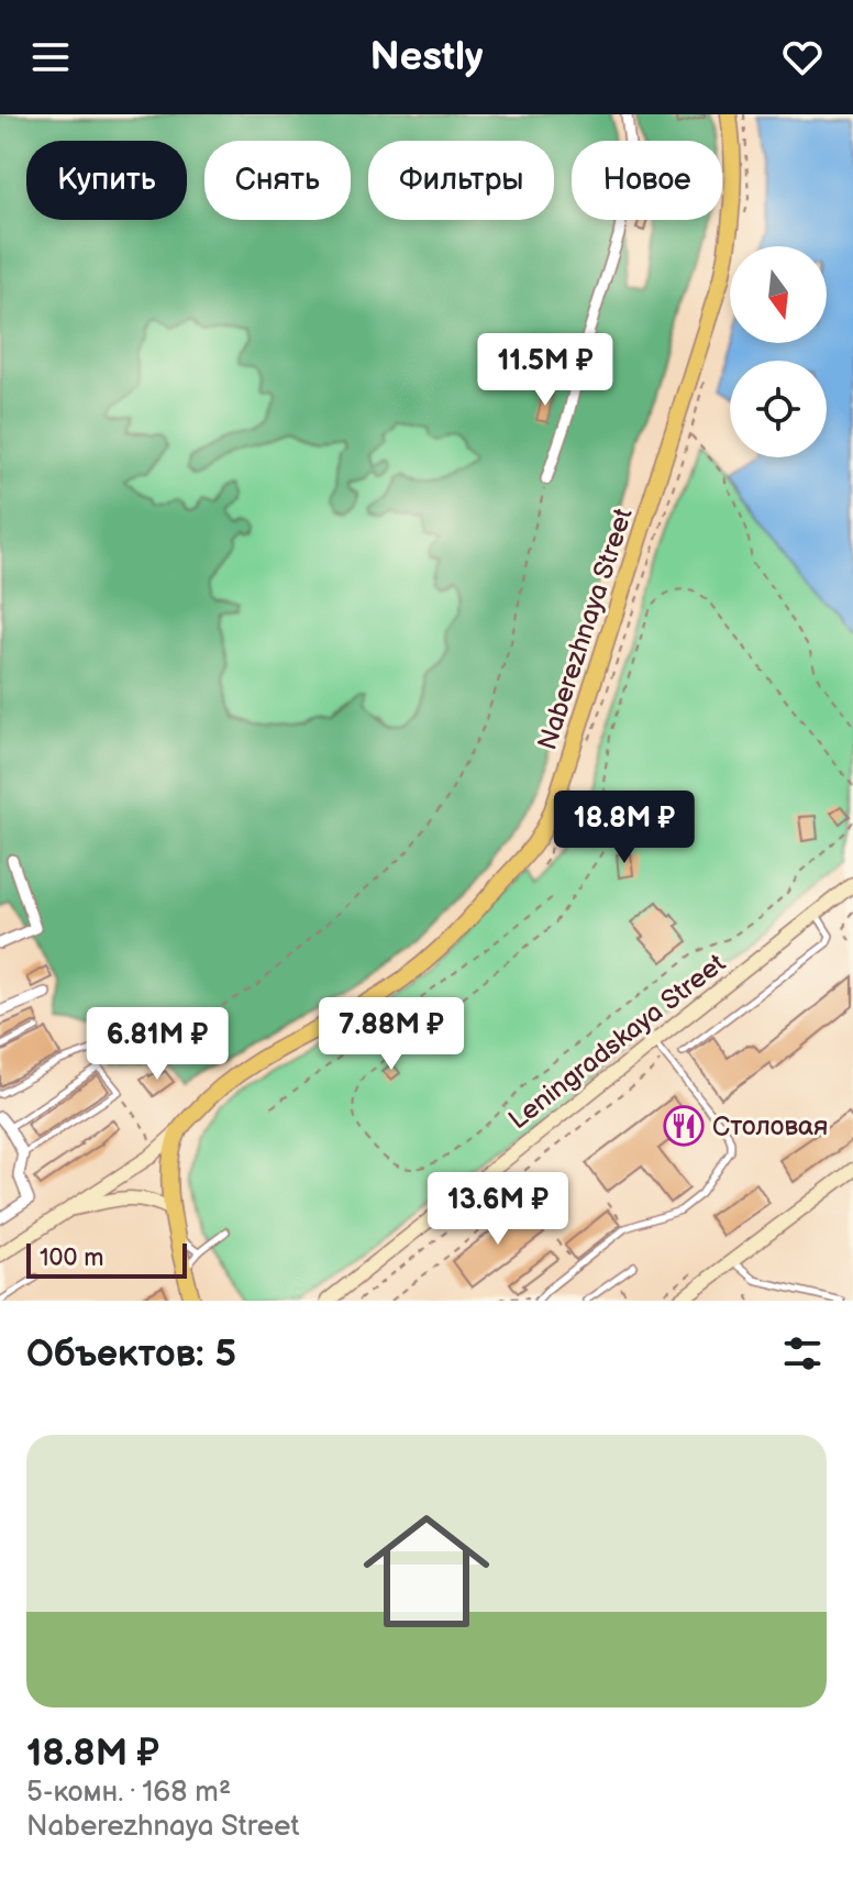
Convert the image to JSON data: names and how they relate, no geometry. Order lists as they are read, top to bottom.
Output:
{
  "streets": {
    "main road": ["Naberezhnaya Street", "Leningradskaya Street"]
  },
  "places": {
    "restaurant": ["Столовая"]
  },
  "scale_bar": "100 m",
  "north": "bottom",
  "page": {
    "header": "Nestly",
    "chip": [
      "Купить",
      "Снять",
      "Фильтры",
      "Новое"
    ],
    "price": [
      "11.5M ₽",
      "18.8M ₽",
      "7.88M ₽",
      "6.81M ₽",
      "13.6M ₽"
    ],
    "scale": "100 m",
    "heading": "Объектов: 5",
    "list": [
      {
        "name": "18.8M ₽",
        "note": "5-комн. · 168 m² · Naberezhnaya Street"
      }
    ]
  }
}
